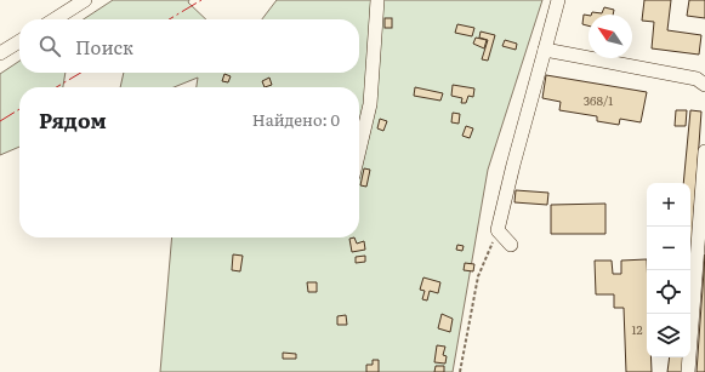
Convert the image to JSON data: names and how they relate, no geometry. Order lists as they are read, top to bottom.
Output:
{
  "house_numbers": ["368/1", "12"],
  "north": "top left",
  "page": {
    "search": "Поиск",
    "heading": ["Рядом", "Найдено: 0"],
    "map_buttons": ["+", "−"]
  }
}
